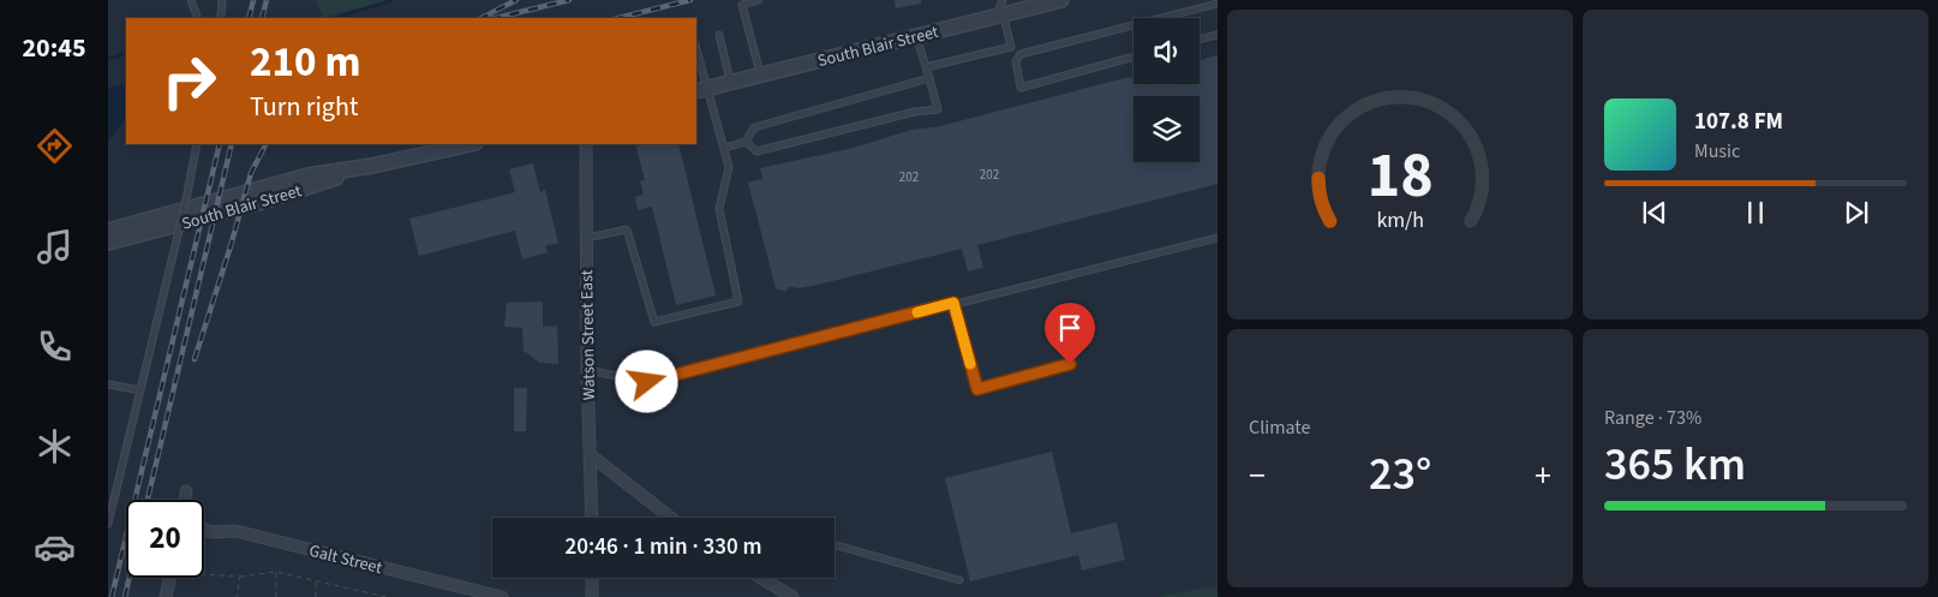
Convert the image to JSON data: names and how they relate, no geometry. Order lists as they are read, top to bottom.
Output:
{
  "streets": {
    "street": ["South Blair Street", "Watson Street East", "Galt Street"]
  },
  "house_numbers": ["202", "202"],
  "page": {
    "tabs": "20:45",
    "turn": ["210 m", "Turn right"],
    "song": ["107.8 FM", "Music"],
    "tile": [
      "Climate",
      ["Range · 73%", "365 km"]
    ],
    "heat": ["−", "23°", "+"],
    "limit": "20",
    "trip": "20:46 · 1 min · 330 m",
    "gauge": ["18", "km/h"]
  }
}
